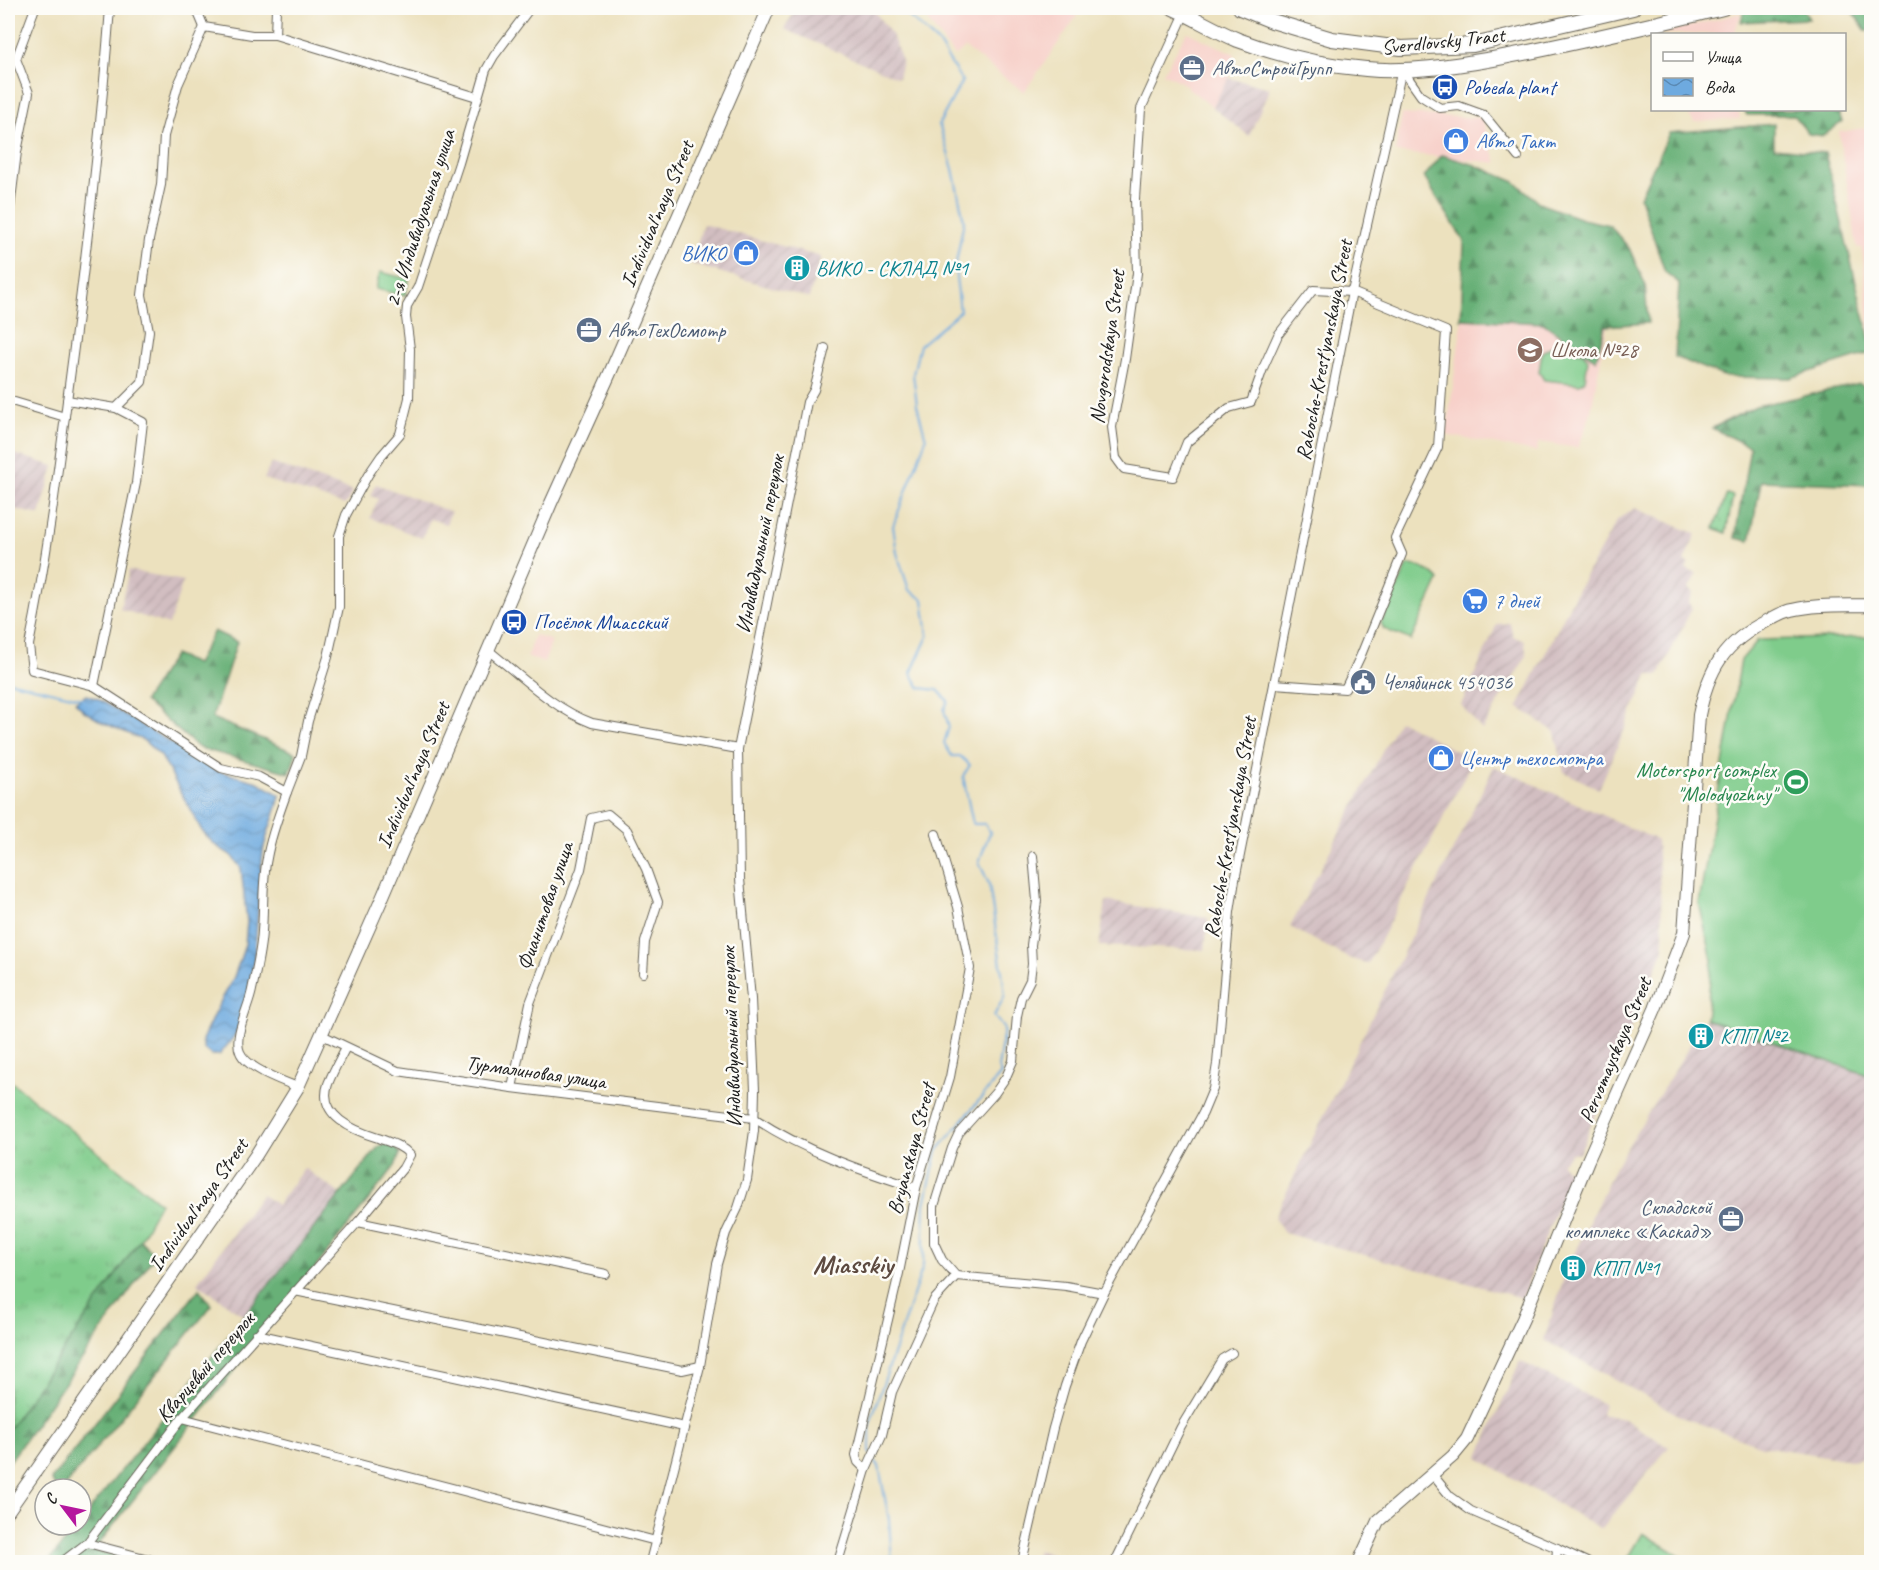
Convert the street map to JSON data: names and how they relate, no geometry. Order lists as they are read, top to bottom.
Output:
{
  "streets": {
    "main road": ["Sverdlovsky Tract", "Individual'naya Street", "Pervomayskaya Street"],
    "street": [
      "2-я Индивидуальная улица",
      "Novgorodskaya Street",
      "Raboche-Krest'yanskaya Street",
      "Индивидуальный переулок",
      "Фианитовая улица",
      "Турмалиновая улица",
      "Bryanskaya Street",
      "Кварцевый переулок"
    ]
  },
  "crossings": [
    ["Sverdlovsky Tract", "Novgorodskaya Street"],
    ["Sverdlovsky Tract", "Raboche-Krest'yanskaya Street"],
    ["Individual'naya Street", "2-я Индивидуальная улица"],
    ["Individual'naya Street", "Турмалиновая улица"],
    ["Novgorodskaya Street", "Raboche-Krest'yanskaya Street"],
    ["Индивидуальный переулок", "Турмалиновая улица"],
    ["Фианитовая улица", "Турмалиновая улица"],
    ["Турмалиновая улица", "Кварцевый переулок"]
  ],
  "districts": ["Miasskiy"],
  "places": {
    "office": ["АвтоСтройГрупп", "АвтоТехОсмотр", "Складской комплекс «Каскад»"],
    "bus stop": ["Pobeda plant", "Посёлок Миасский"],
    "shop": ["Авто Такт", "ВИКО", "Центр техосмотра"],
    "building": ["ВИКО - СКЛАД №1", "КПП №2", "КПП №1"],
    "school or university": ["Школа №28"],
    "supermarket": ["7 дней"],
    "public building": ["Челябинск 454036"],
    "sports": ["Motorsport complex \"Molodyozhny\""]
  },
  "legend": ["Улица", "Вода"],
  "north": "top left"
}
